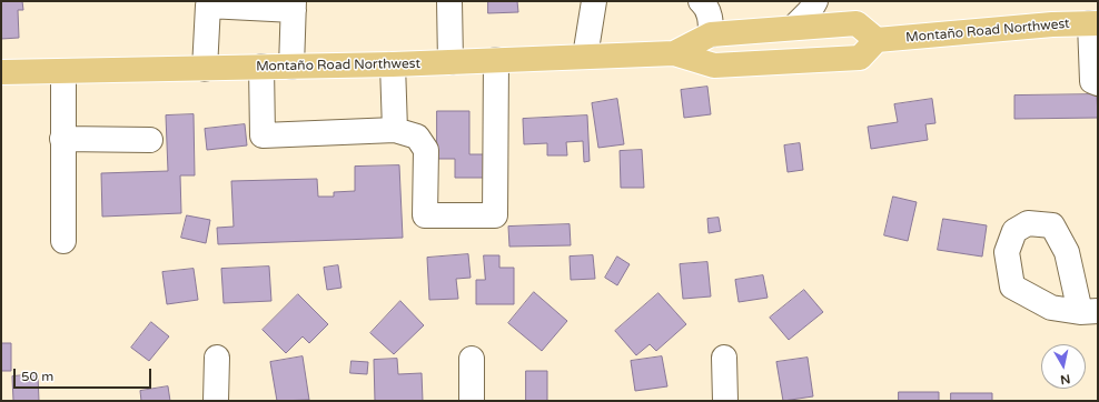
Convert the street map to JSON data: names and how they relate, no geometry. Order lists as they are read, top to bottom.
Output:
{
  "streets": {
    "main road": ["Montaño Road Northwest"]
  },
  "scale_bar": "50 m",
  "north": "bottom"
}
